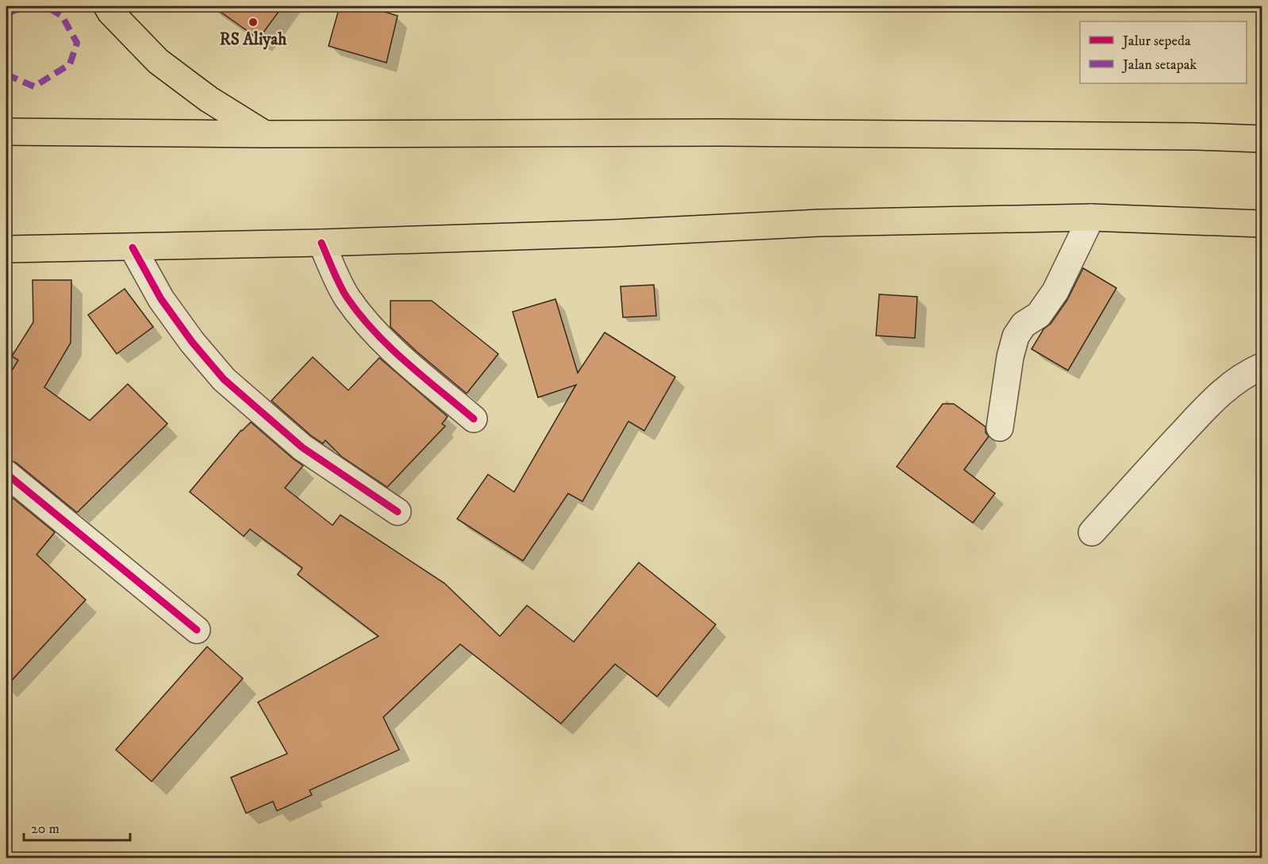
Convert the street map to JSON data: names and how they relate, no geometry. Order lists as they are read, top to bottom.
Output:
{
  "places": ["RS Aliyah"],
  "legend": ["Jalur sepeda", "Jalan setapak"],
  "scale_bar": "20 m"
}
